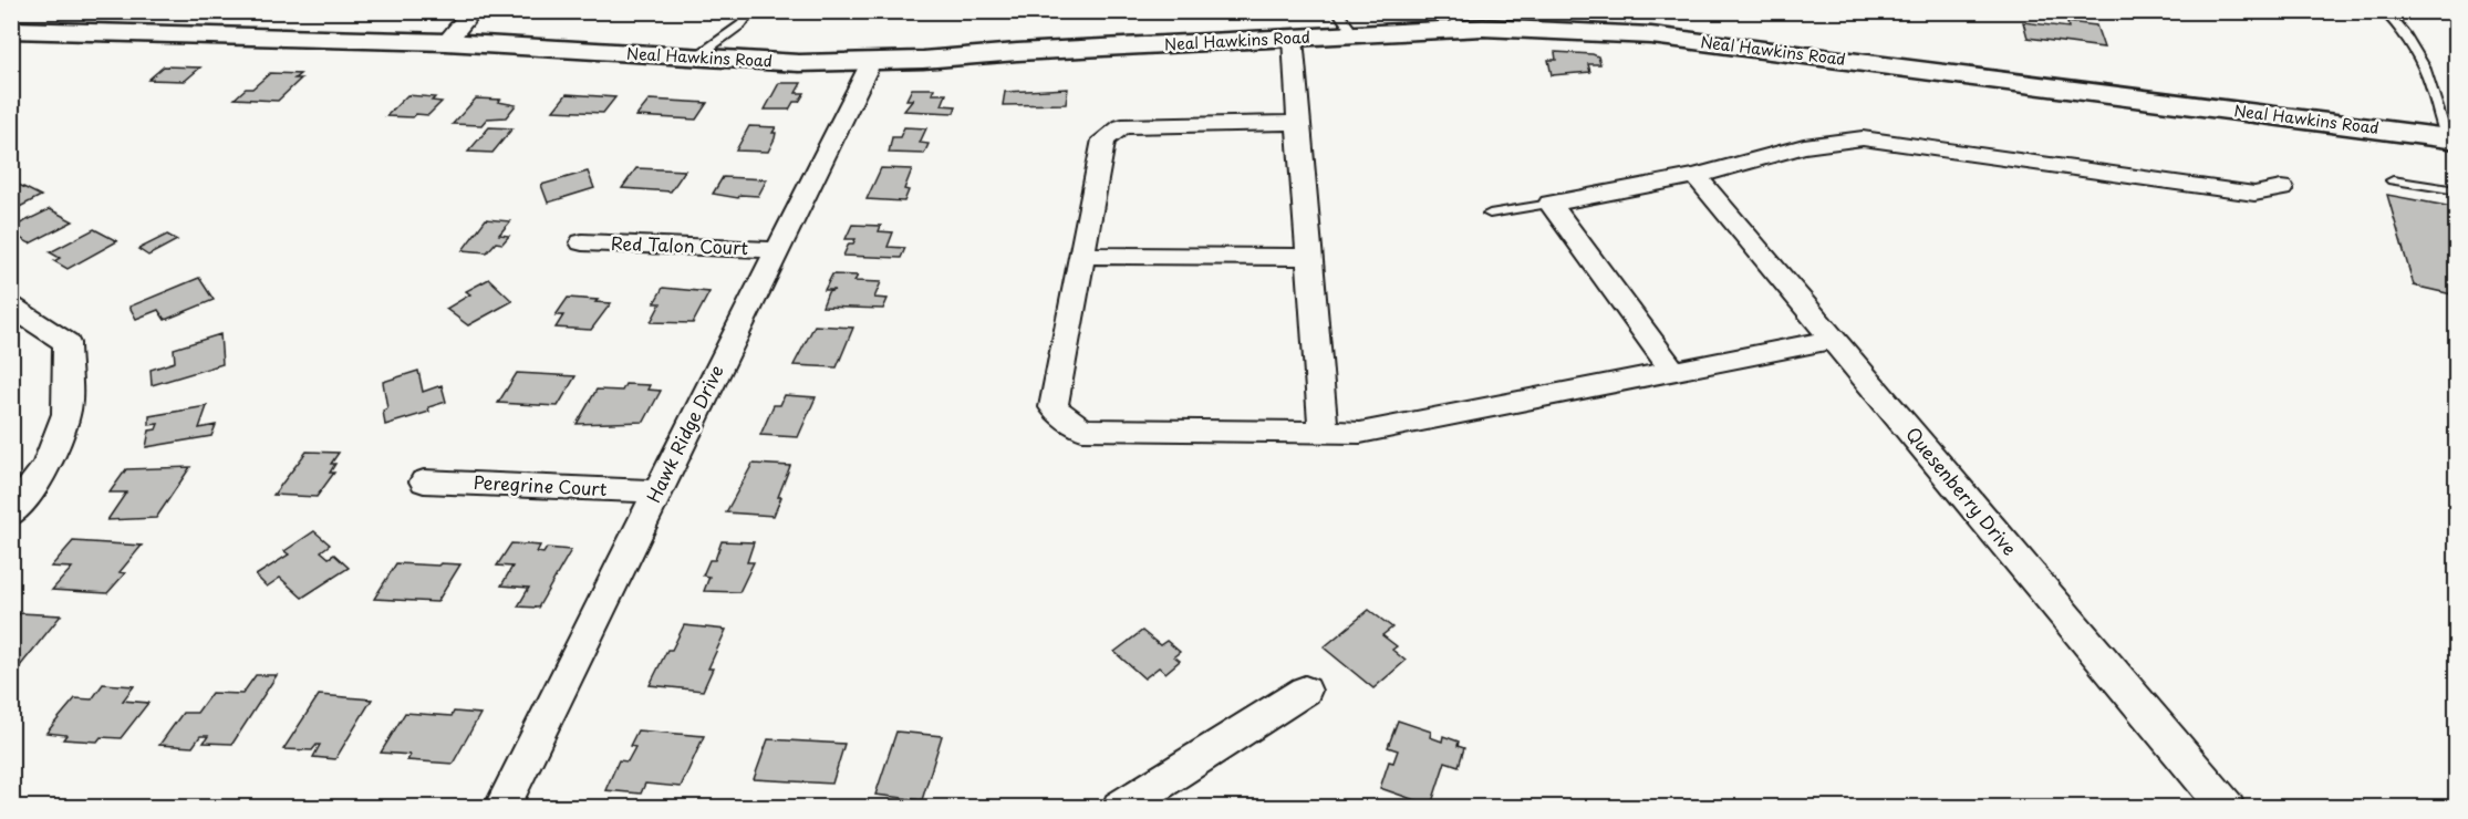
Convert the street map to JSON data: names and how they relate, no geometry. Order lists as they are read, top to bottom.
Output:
{
  "streets": {
    "street": [
      "Neal Hawkins Road",
      "Red Talon Court",
      "Hawk Ridge Drive",
      "Peregrine Court",
      "Quesenberry Drive"
    ]
  },
  "crossings": [
    ["Neal Hawkins Road", "Hawk Ridge Drive"],
    ["Red Talon Court", "Hawk Ridge Drive"],
    ["Hawk Ridge Drive", "Peregrine Court"]
  ]
}
